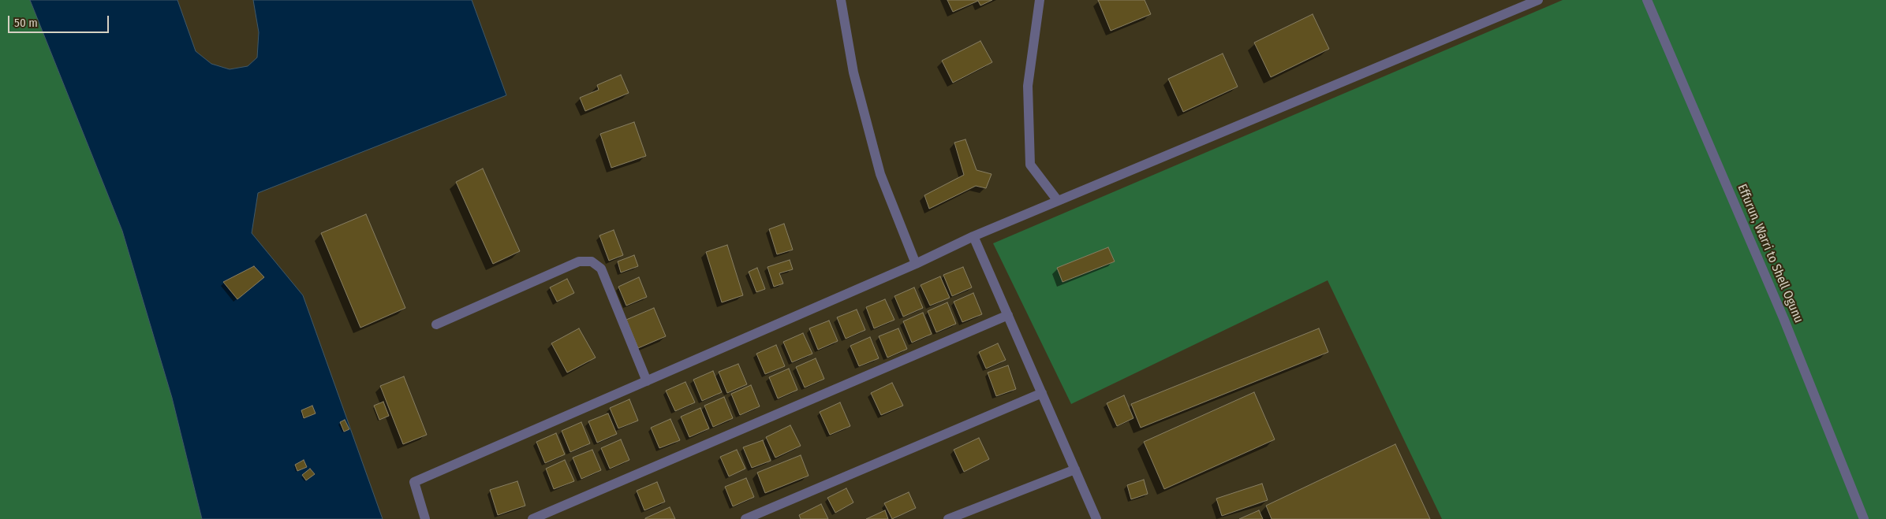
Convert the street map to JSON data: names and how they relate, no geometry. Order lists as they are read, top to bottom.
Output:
{
  "streets": {
    "street": ["Effurun, Warri to Shell Ogunu"]
  },
  "scale_bar": "50 m"
}
